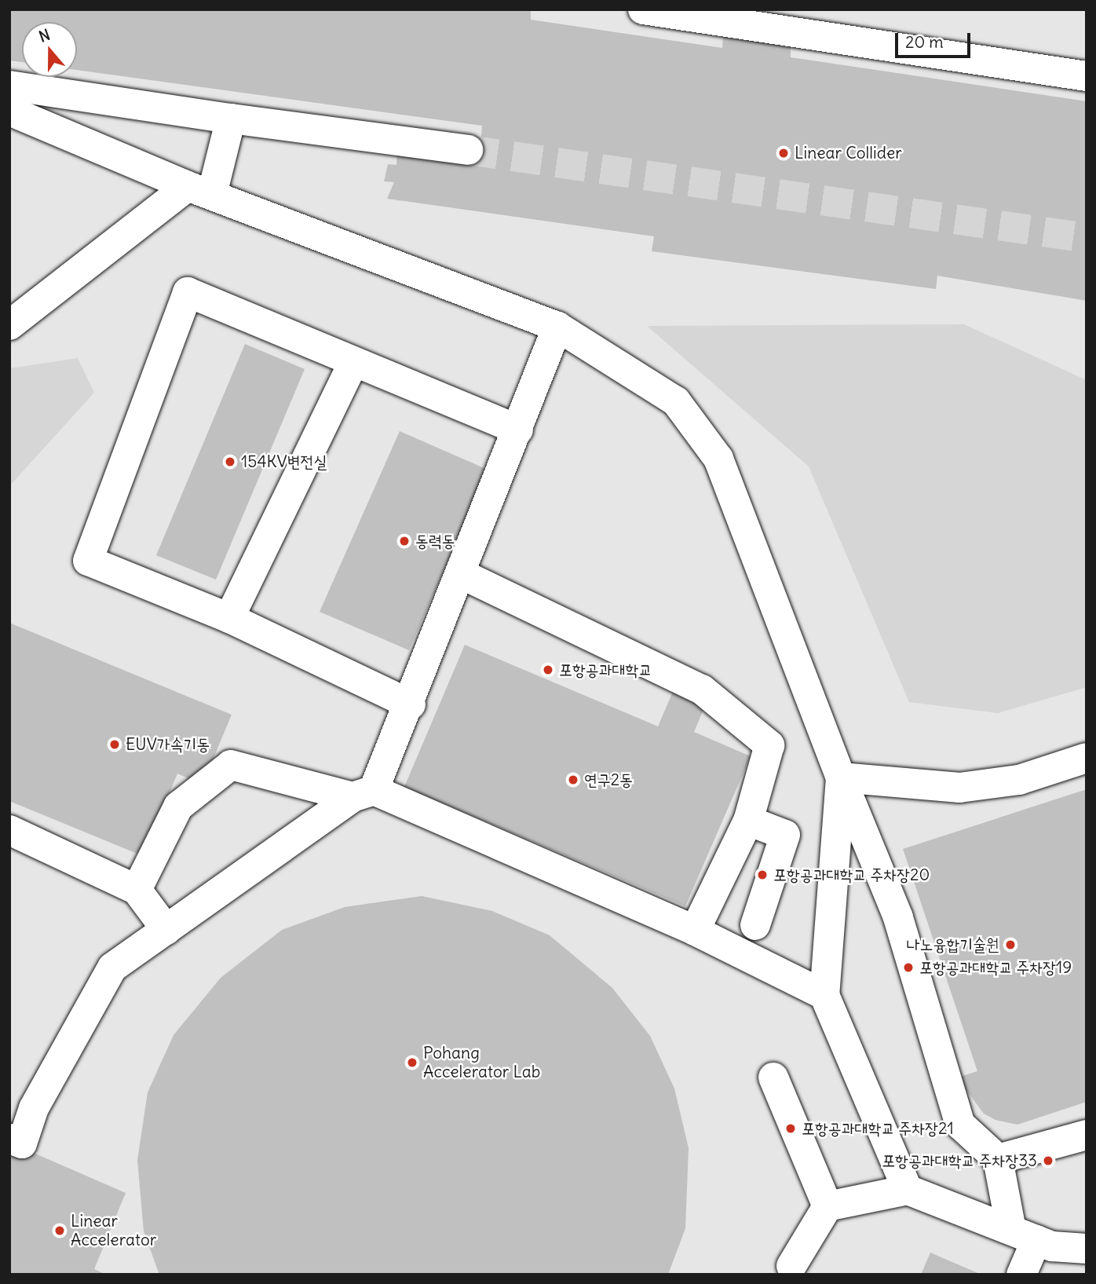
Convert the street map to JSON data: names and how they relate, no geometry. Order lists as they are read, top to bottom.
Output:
{
  "places": [
    "Linear Collider",
    "154KV변전실",
    "동력동",
    "포항공과대학교",
    "EUV가속기동",
    "연구2동",
    "포항공과대학교 주차장20",
    "나노융합기술원",
    "포항공과대학교 주차장19",
    "Pohang Accelerator Lab",
    "포항공과대학교 주차장21",
    "포항공과대학교 주차장33",
    "Linear Accelerator"
  ],
  "scale_bar": "20 m",
  "north": "top"
}
